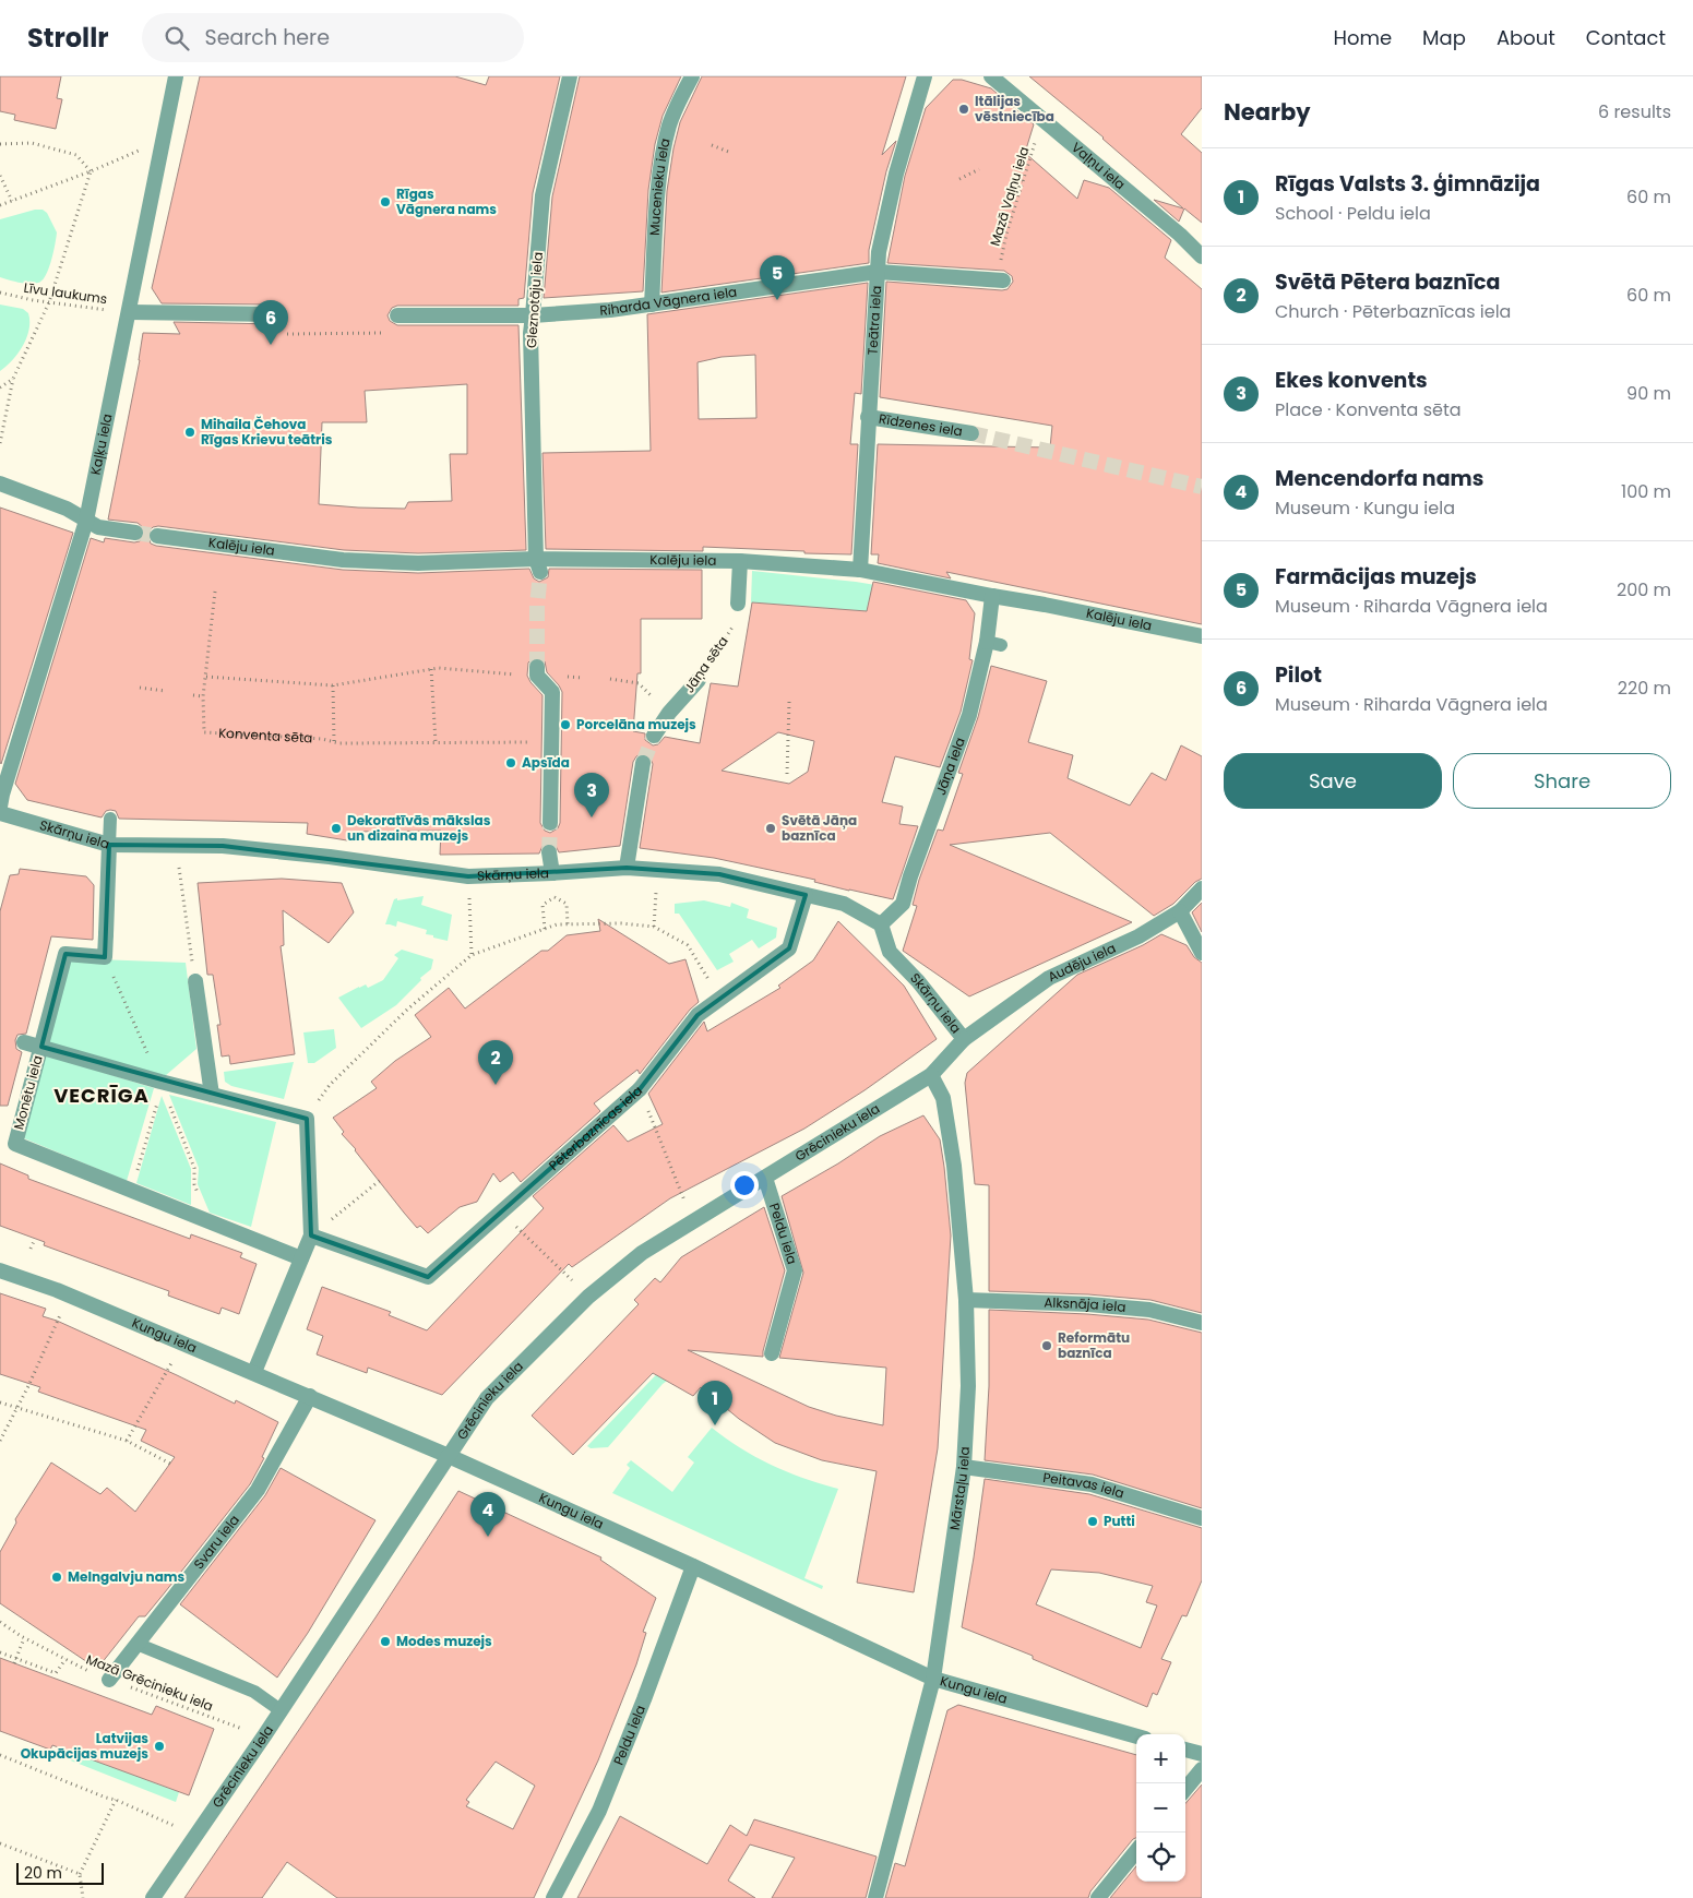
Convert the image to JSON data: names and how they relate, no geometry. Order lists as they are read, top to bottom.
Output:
{
  "streets": {
    "street": [
      "Vaļņu iela",
      "Mucenieku iela",
      "Gleznotāju iela",
      "Riharda Vāgnera iela",
      "Teātra iela",
      "Rīdzenes iela",
      "Kaļķu iela",
      "Kalēju iela",
      "Jāņa sēta",
      "Jāņa iela",
      "Skārņu iela",
      "Audēju iela",
      "Monētu iela",
      "Pēterbaznīcas iela",
      "Grēcinieku iela",
      "Peldu iela",
      "Alksnāja iela",
      "Kungu iela",
      "Peitavas iela",
      "Mārstaļu iela",
      "Svaru iela"
    ],
    "path": [
      "Mazā Vaļņu iela",
      "Līvu laukums",
      "Konventa sēta",
      "Mazā Grēcinieku iela"
    ]
  },
  "crossings": [
    ["Vaļņu iela", "Mazā Vaļņu iela"],
    ["Mucenieku iela", "Riharda Vāgnera iela"],
    ["Mazā Vaļņu iela", "Riharda Vāgnera iela"],
    ["Līvu laukums", "Kaļķu iela"],
    ["Gleznotāju iela", "Riharda Vāgnera iela"],
    ["Gleznotāju iela", "Kalēju iela"],
    ["Riharda Vāgnera iela", "Teātra iela"],
    ["Teātra iela", "Rīdzenes iela"],
    ["Teātra iela", "Kalēju iela"],
    ["Kalēju iela", "Jāņa iela"],
    ["Jāņa iela", "Skārņu iela"],
    ["Skārņu iela", "Audēju iela"],
    ["Skārņu iela", "Monētu iela"],
    ["Skārņu iela", "Pēterbaznīcas iela"],
    ["Skārņu iela", "Grēcinieku iela"],
    ["Audēju iela", "Grēcinieku iela"],
    ["Grēcinieku iela", "Peldu iela"],
    ["Grēcinieku iela", "Kungu iela"],
    ["Grēcinieku iela", "Mārstaļu iela"],
    ["Grēcinieku iela", "Mazā Grēcinieku iela"],
    ["Peldu iela", "Kungu iela"],
    ["Alksnāja iela", "Mārstaļu iela"],
    ["Kungu iela", "Mārstaļu iela"],
    ["Kungu iela", "Svaru iela"],
    ["Peitavas iela", "Mārstaļu iela"],
    ["Svaru iela", "Mazā Grēcinieku iela"]
  ],
  "districts": ["VECRĪGA"],
  "places": [
    "Itālijas vēstniecība",
    "Rīgas Vāgnera nams",
    "Mihaila Čehova Rīgas Krievu teātris",
    "Porcelāna muzejs",
    "Apsīda",
    "Dekoratīvās mākslas un dizaina muzejs",
    "Svētā Jāņa baznīca",
    "Reformātu baznīca",
    "Putti",
    "Melngalvju nams",
    "Modes muzejs",
    "Latvijas Okupācijas muzejs"
  ],
  "scale_bar": "20 m",
  "page": {
    "header": "Strollr",
    "search": "Search here",
    "nav": [
      "Home",
      "Map",
      "About",
      "Contact"
    ],
    "heading": ["Nearby", "6 results"],
    "list": [
      {
        "mark": "1",
        "name": "Rīgas Valsts 3. ģimnāzija",
        "note": "School · Peldu iela",
        "value": "60 m"
      },
      {
        "mark": "2",
        "name": "Svētā Pētera baznīca",
        "note": "Church · Pēterbaznīcas iela",
        "value": "60 m"
      },
      {
        "mark": "3",
        "name": "Ekes konvents",
        "note": "Place · Konventa sēta",
        "value": "90 m"
      },
      {
        "mark": "4",
        "name": "Mencendorfa nams",
        "note": "Museum · Kungu iela",
        "value": "100 m"
      },
      {
        "mark": "5",
        "name": "Farmācijas muzejs",
        "note": "Museum · Riharda Vāgnera iela",
        "value": "200 m"
      },
      {
        "mark": "6",
        "name": "Pilot",
        "note": "Museum · Riharda Vāgnera iela",
        "value": "220 m"
      }
    ],
    "pins": [
      "5",
      "6",
      "3",
      "2",
      "1",
      "4"
    ],
    "buttons": ["Save", "Share"],
    "map_buttons": ["+", "−"],
    "scale": "20 m"
  }
}
